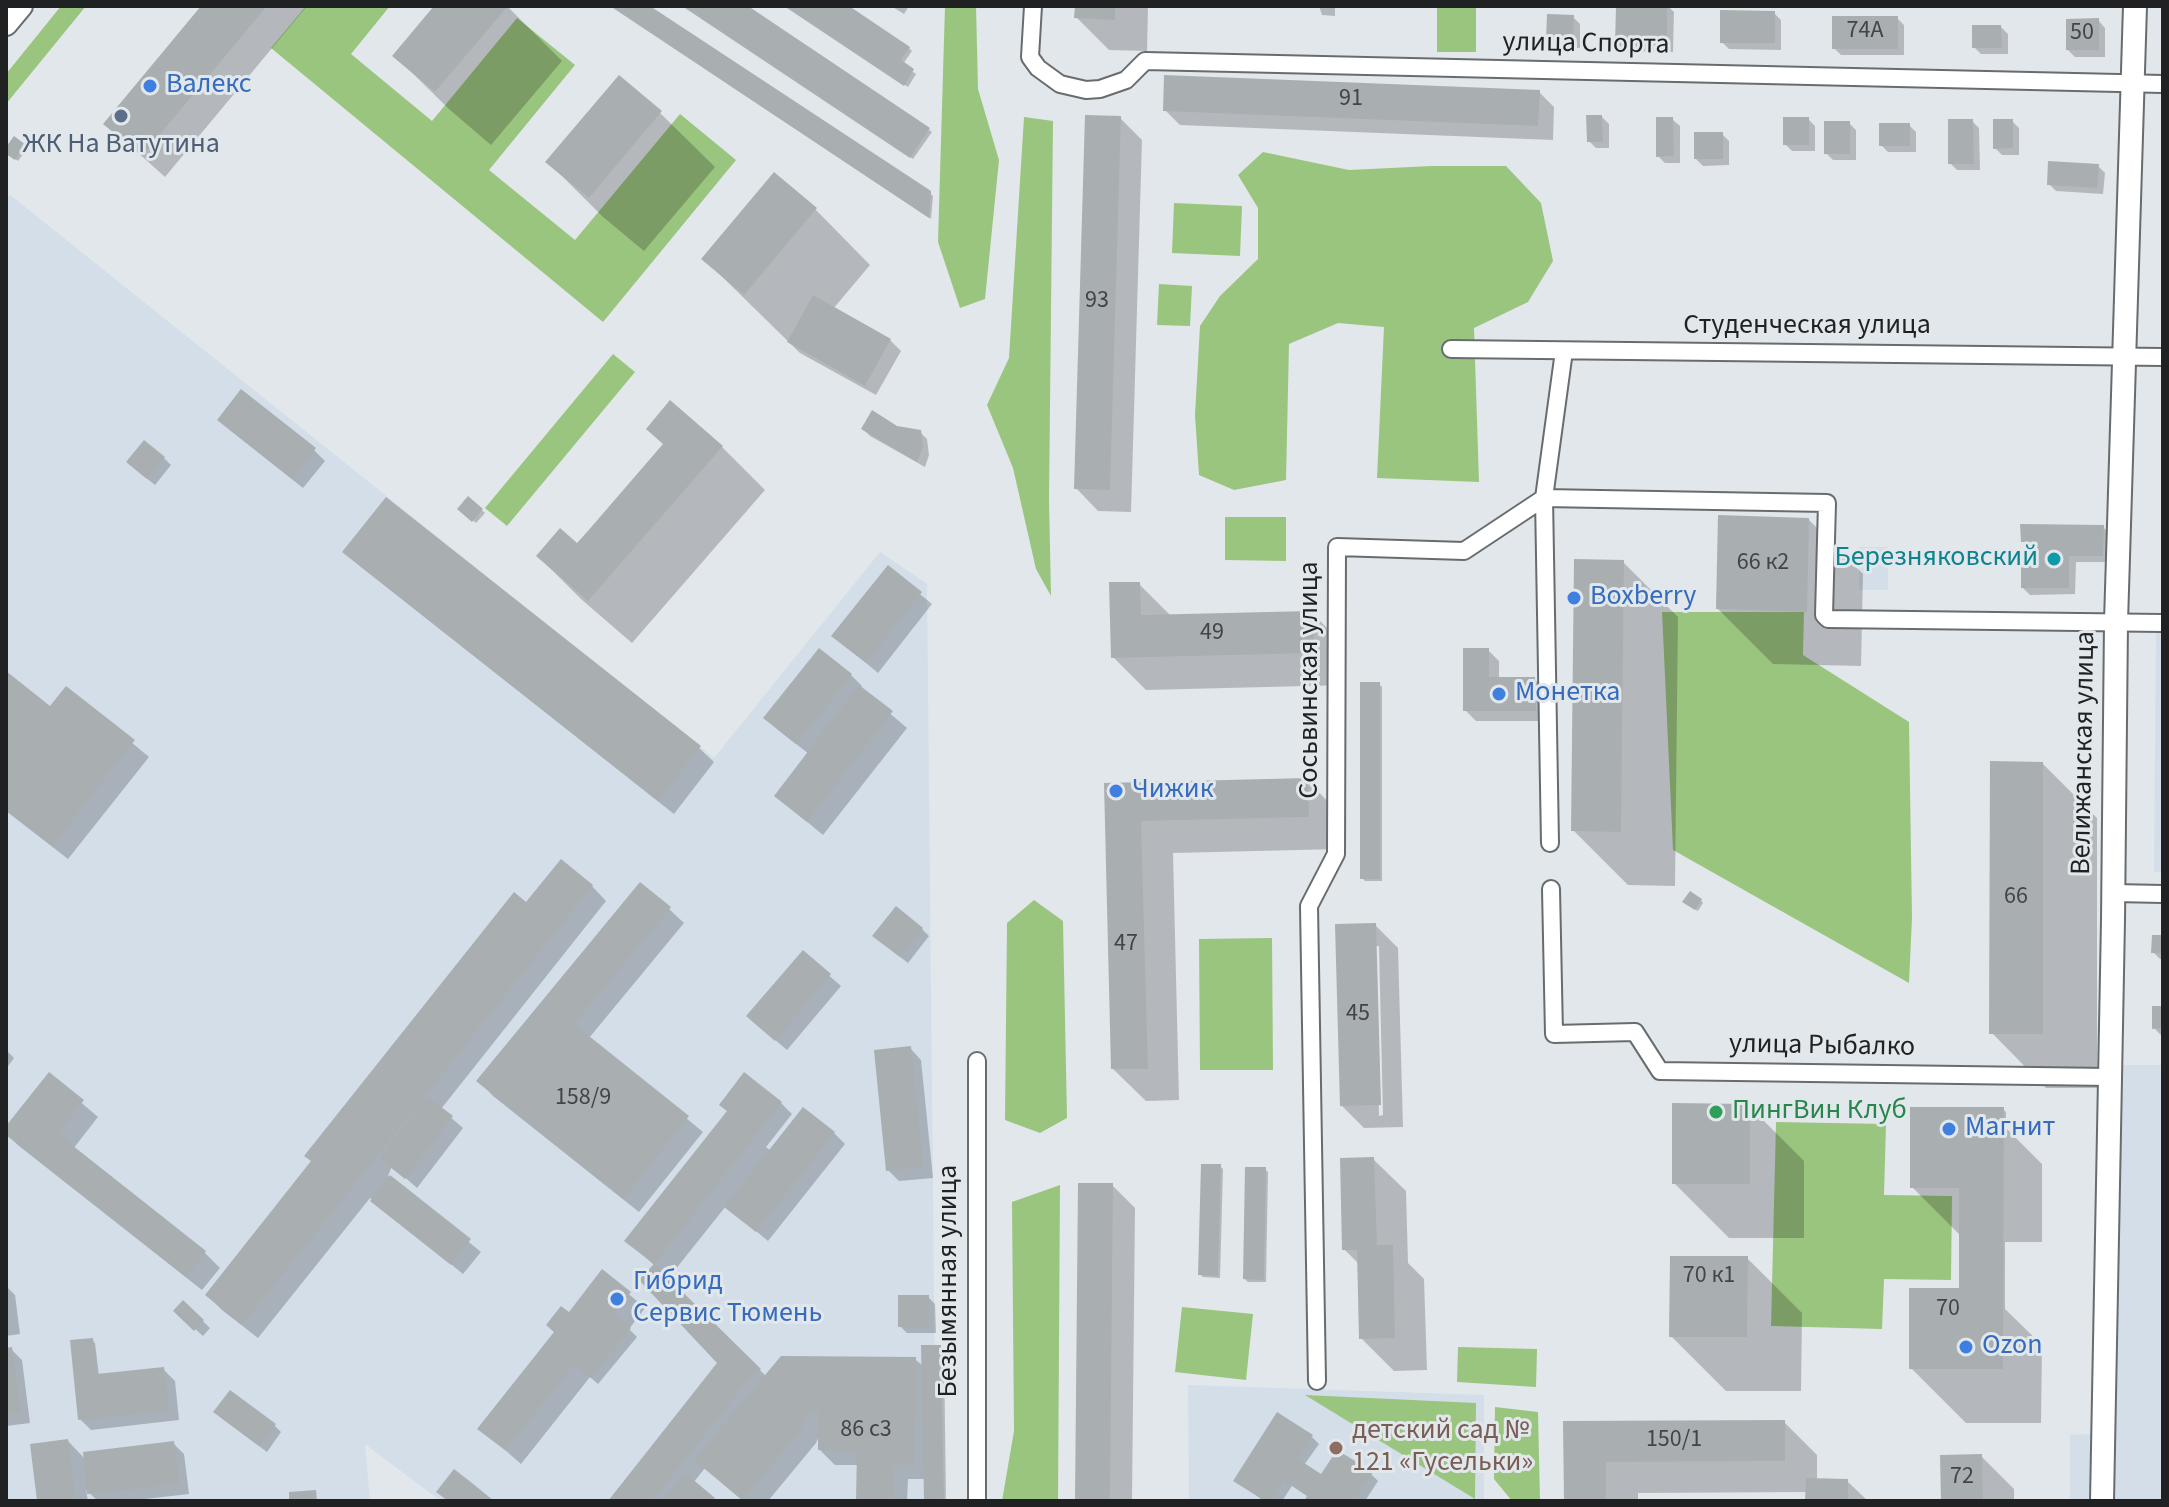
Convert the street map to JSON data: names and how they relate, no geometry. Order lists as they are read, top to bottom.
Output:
{
  "streets": {
    "street": [
      "улица Спорта",
      "Студенческая улица",
      "Сосьвинская улица",
      "Велижанская улица",
      "улица Рыбалко",
      "Безымянная улица"
    ]
  },
  "crossings": [
    ["улица Спорта", "Велижанская улица"],
    ["Студенческая улица", "Велижанская улица"],
    ["Велижанская улица", "улица Рыбалко"]
  ],
  "places": [
    "Валекс",
    "ЖК На Ватутина",
    "Березняковский",
    "Boxberry",
    "Монетка",
    "Чижик",
    "ПингВин Клуб",
    "Магнит",
    "Гибрид Сервис Тюмень",
    "Ozon",
    "детский сад № 121 «Гусельки»"
  ],
  "house_numbers": [
    "74А",
    "50",
    "91",
    "93",
    "66 к2",
    "49",
    "66",
    "47",
    "45",
    "158/9",
    "70 к1",
    "70",
    "86 с3",
    "150/1",
    "72"
  ]
}
